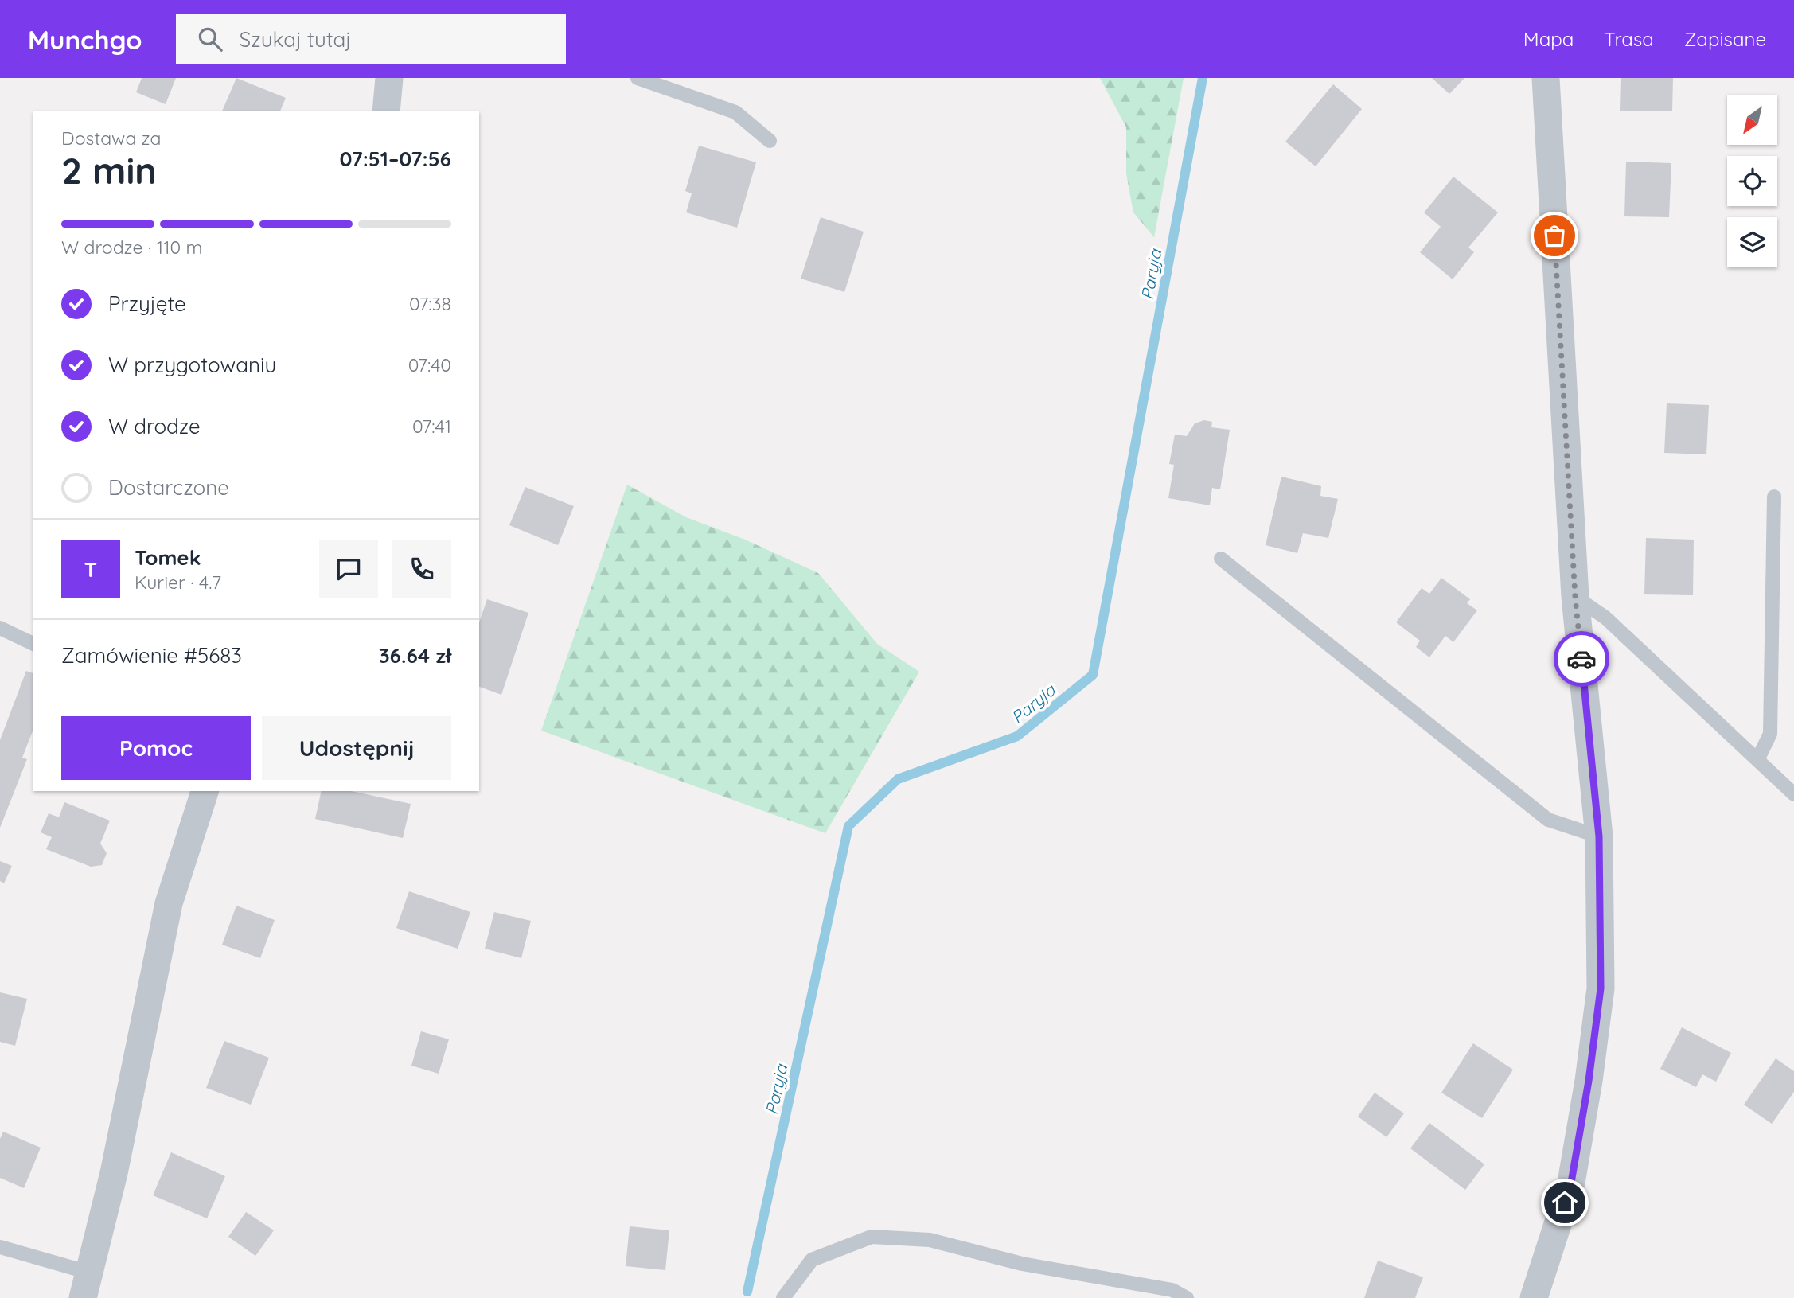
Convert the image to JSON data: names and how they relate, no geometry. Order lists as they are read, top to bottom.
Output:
{
  "water": ["Paryja"],
  "north": "bottom left",
  "page": {
    "header": "Munchgo",
    "search": "Szukaj tutaj",
    "nav": ["Mapa", "Trasa", "Zapisane"],
    "heading": ["2 min", "Dostawa za", "07:51–07:56"],
    "panel": [
      "Tomek",
      "Kurier · 4.7",
      "Zamówienie #5683",
      "36.64 zł"
    ],
    "bar": "W drodze · 110 m",
    "list": [
      ["Przyjęte", "07:38"],
      ["W przygotowaniu", "07:40"],
      ["W drodze", "07:41"],
      "Dostarczone"
    ],
    "round": "T",
    "buttons": ["Pomoc", "Udostępnij"]
  }
}
